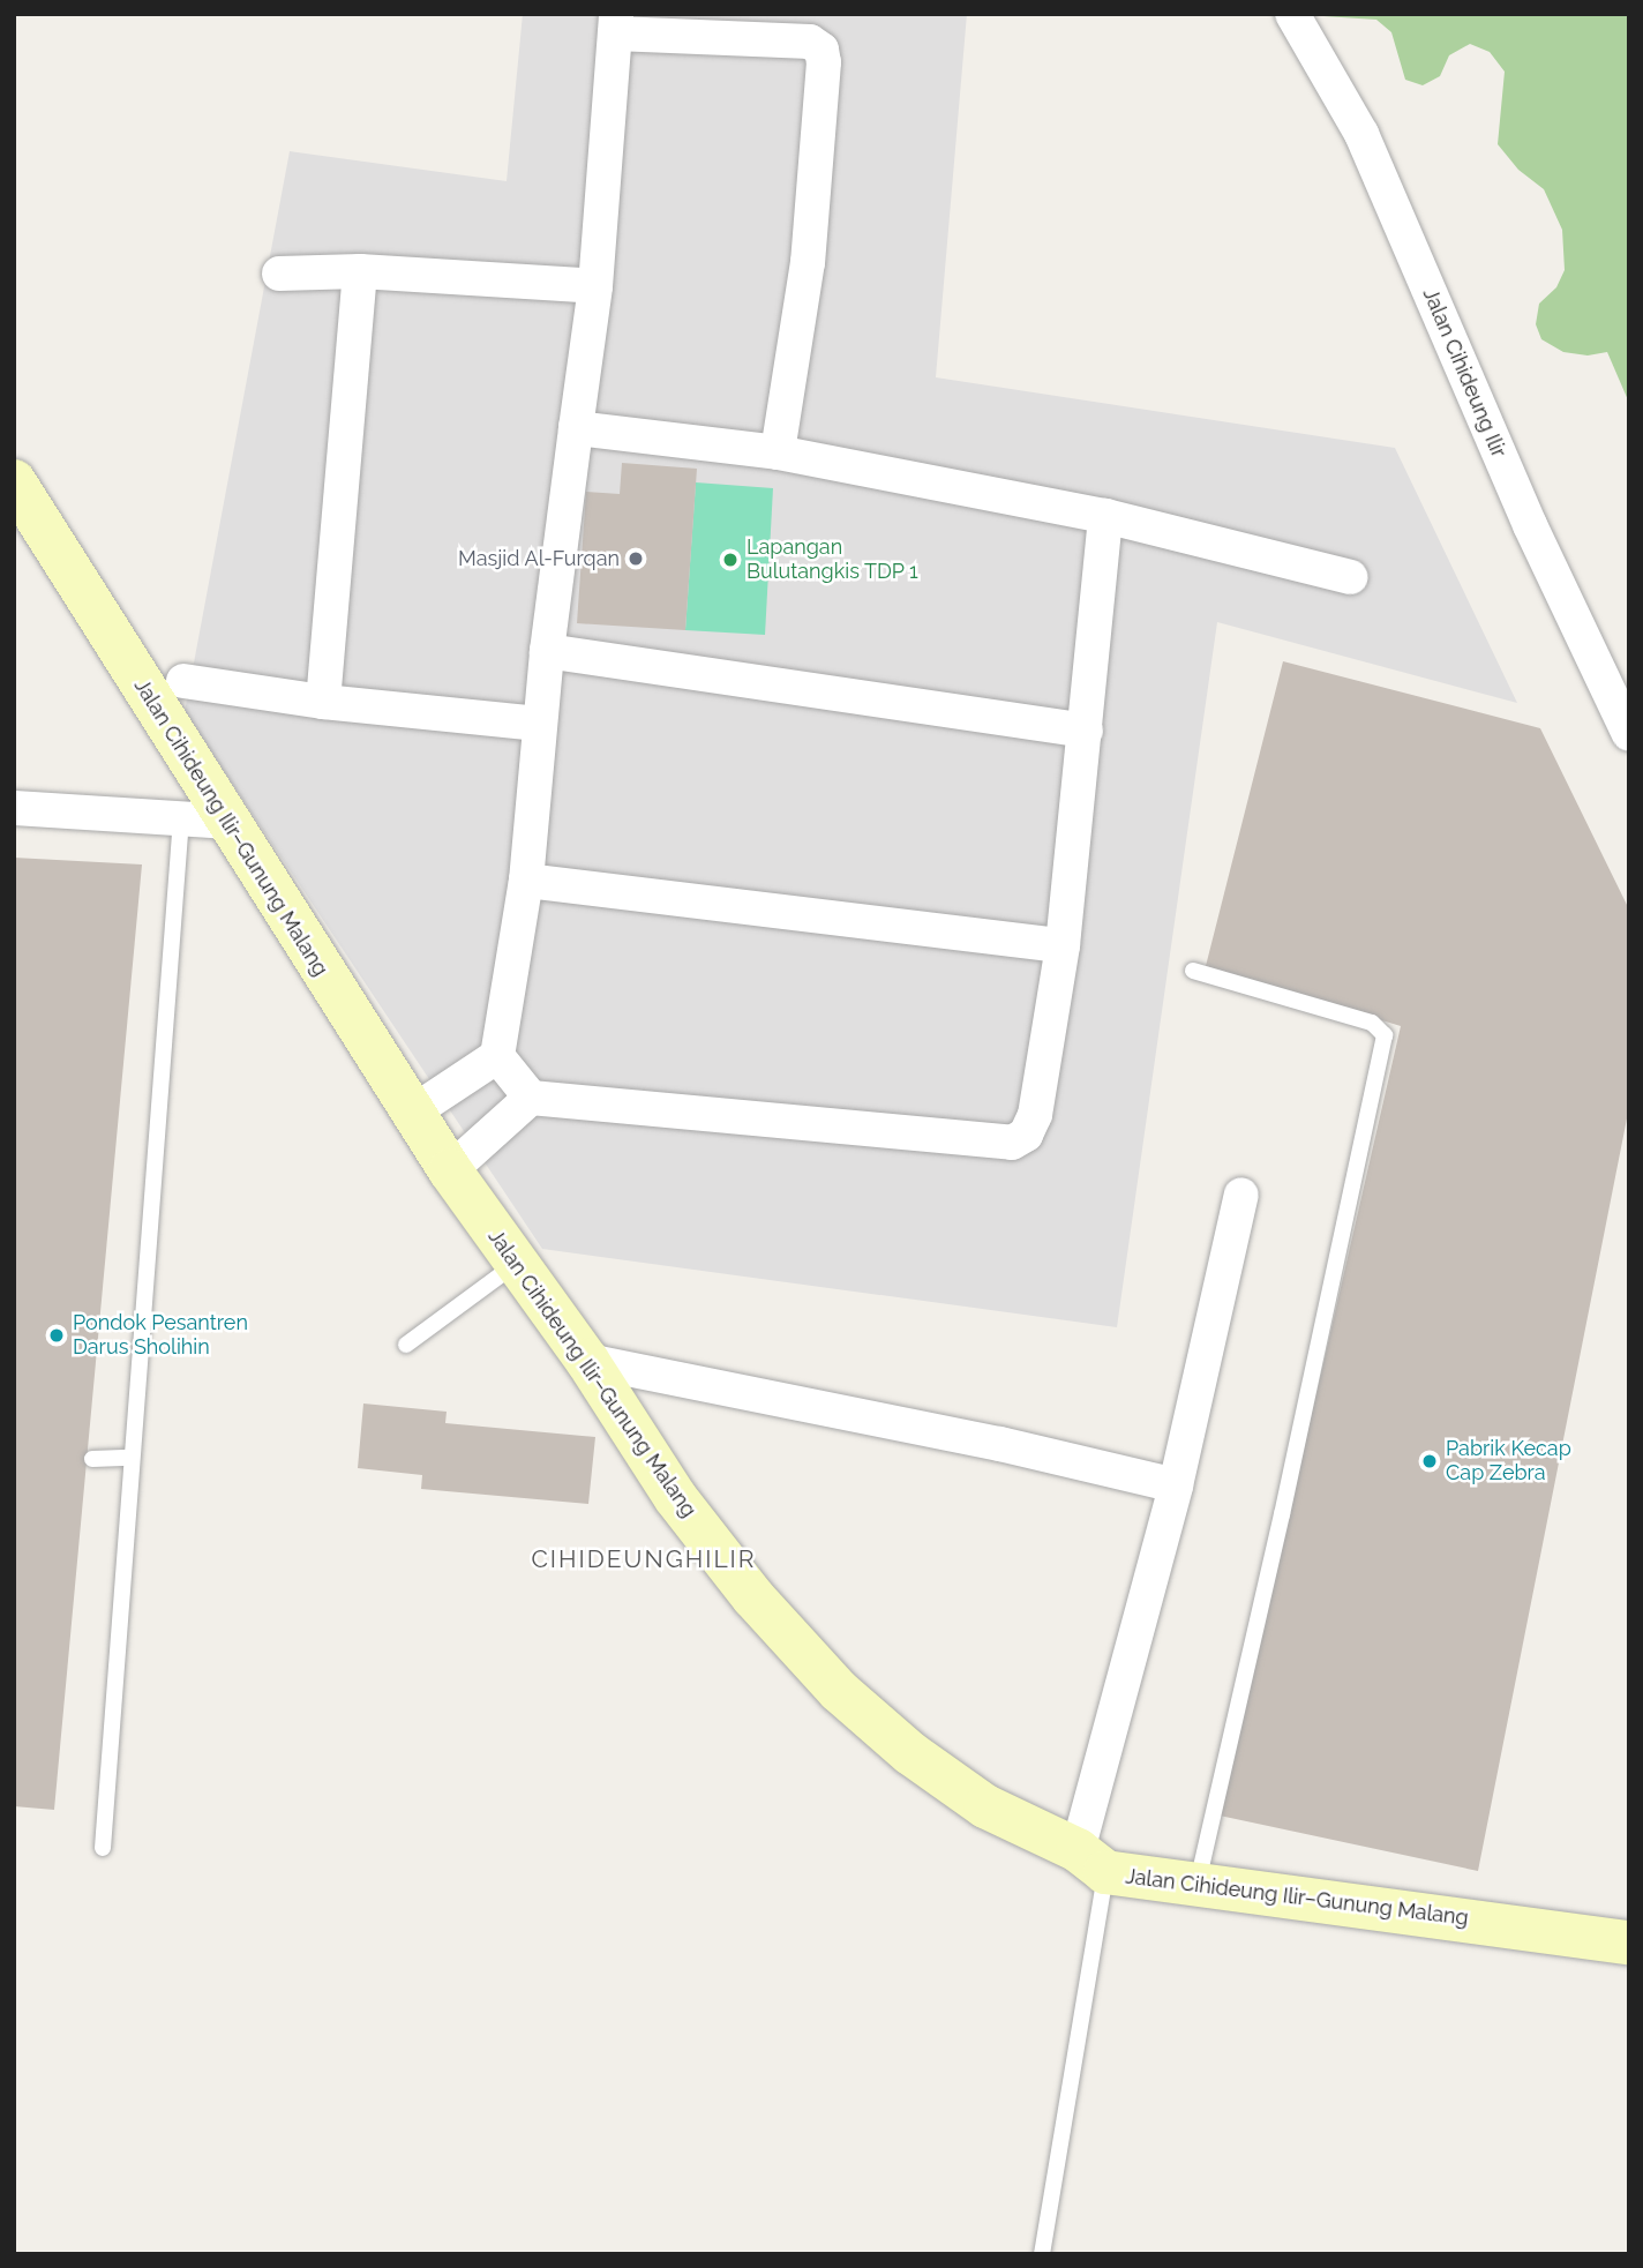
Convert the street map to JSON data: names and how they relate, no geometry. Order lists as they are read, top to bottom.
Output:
{
  "streets": {
    "main road": ["Jalan Cihideung Ilir–Gunung Malang"],
    "street": ["Jalan Cihideung Ilir"]
  },
  "districts": ["CIHIDEUNGHILIR"],
  "places": [
    "Masjid Al-Furqan",
    "Lapangan Bulutangkis TDP 1",
    "Pondok Pesantren Darus Sholihin",
    "Pabrik Kecap Cap Zebra"
  ]
}
